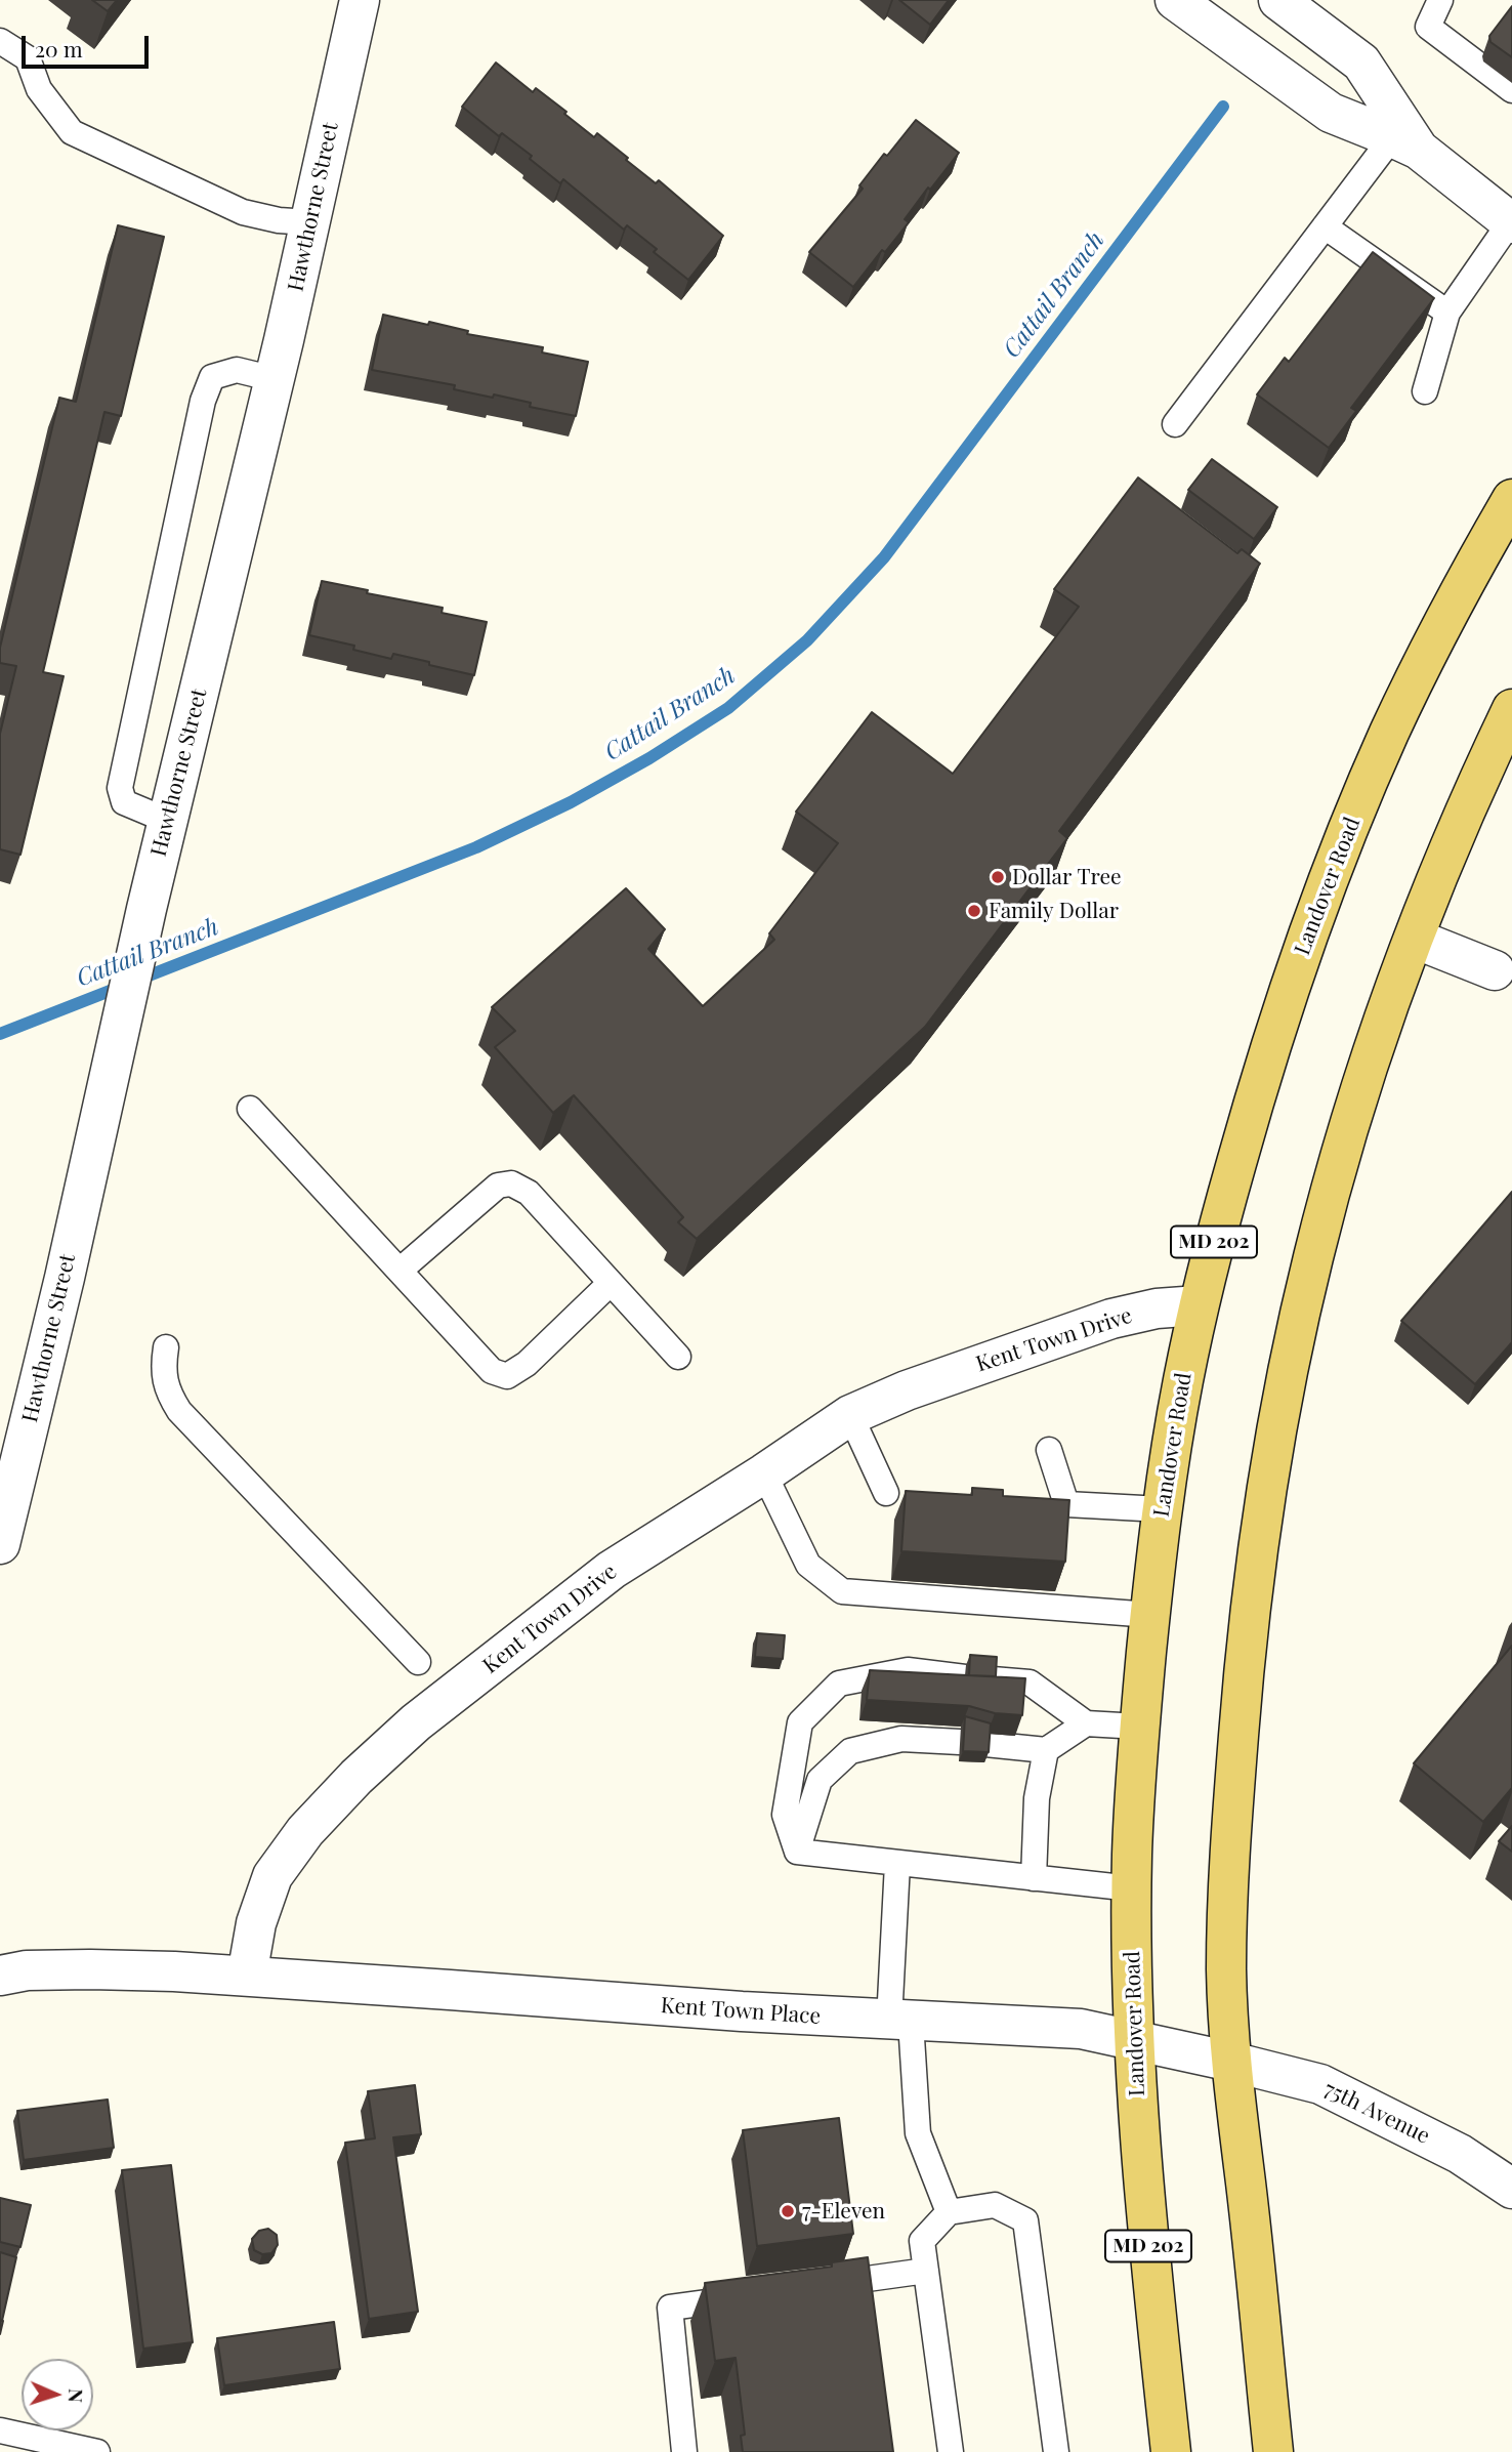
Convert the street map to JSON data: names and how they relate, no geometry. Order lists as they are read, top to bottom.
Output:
{
  "streets": {
    "main road": ["Landover Road", "MD 202"],
    "street": [
      "Hawthorne Street",
      "Kent Town Drive",
      "Kent Town Place",
      "75th Avenue"
    ]
  },
  "crossings": [
    ["Landover Road", "Kent Town Drive"],
    ["Landover Road", "Kent Town Place"],
    ["Kent Town Drive", "Kent Town Place"],
    ["Kent Town Place", "75th Avenue"]
  ],
  "water": ["Cattail Branch"],
  "places": ["Dollar Tree", "Family Dollar", "7-Eleven"],
  "scale_bar": "20 m",
  "north": "right"
}
